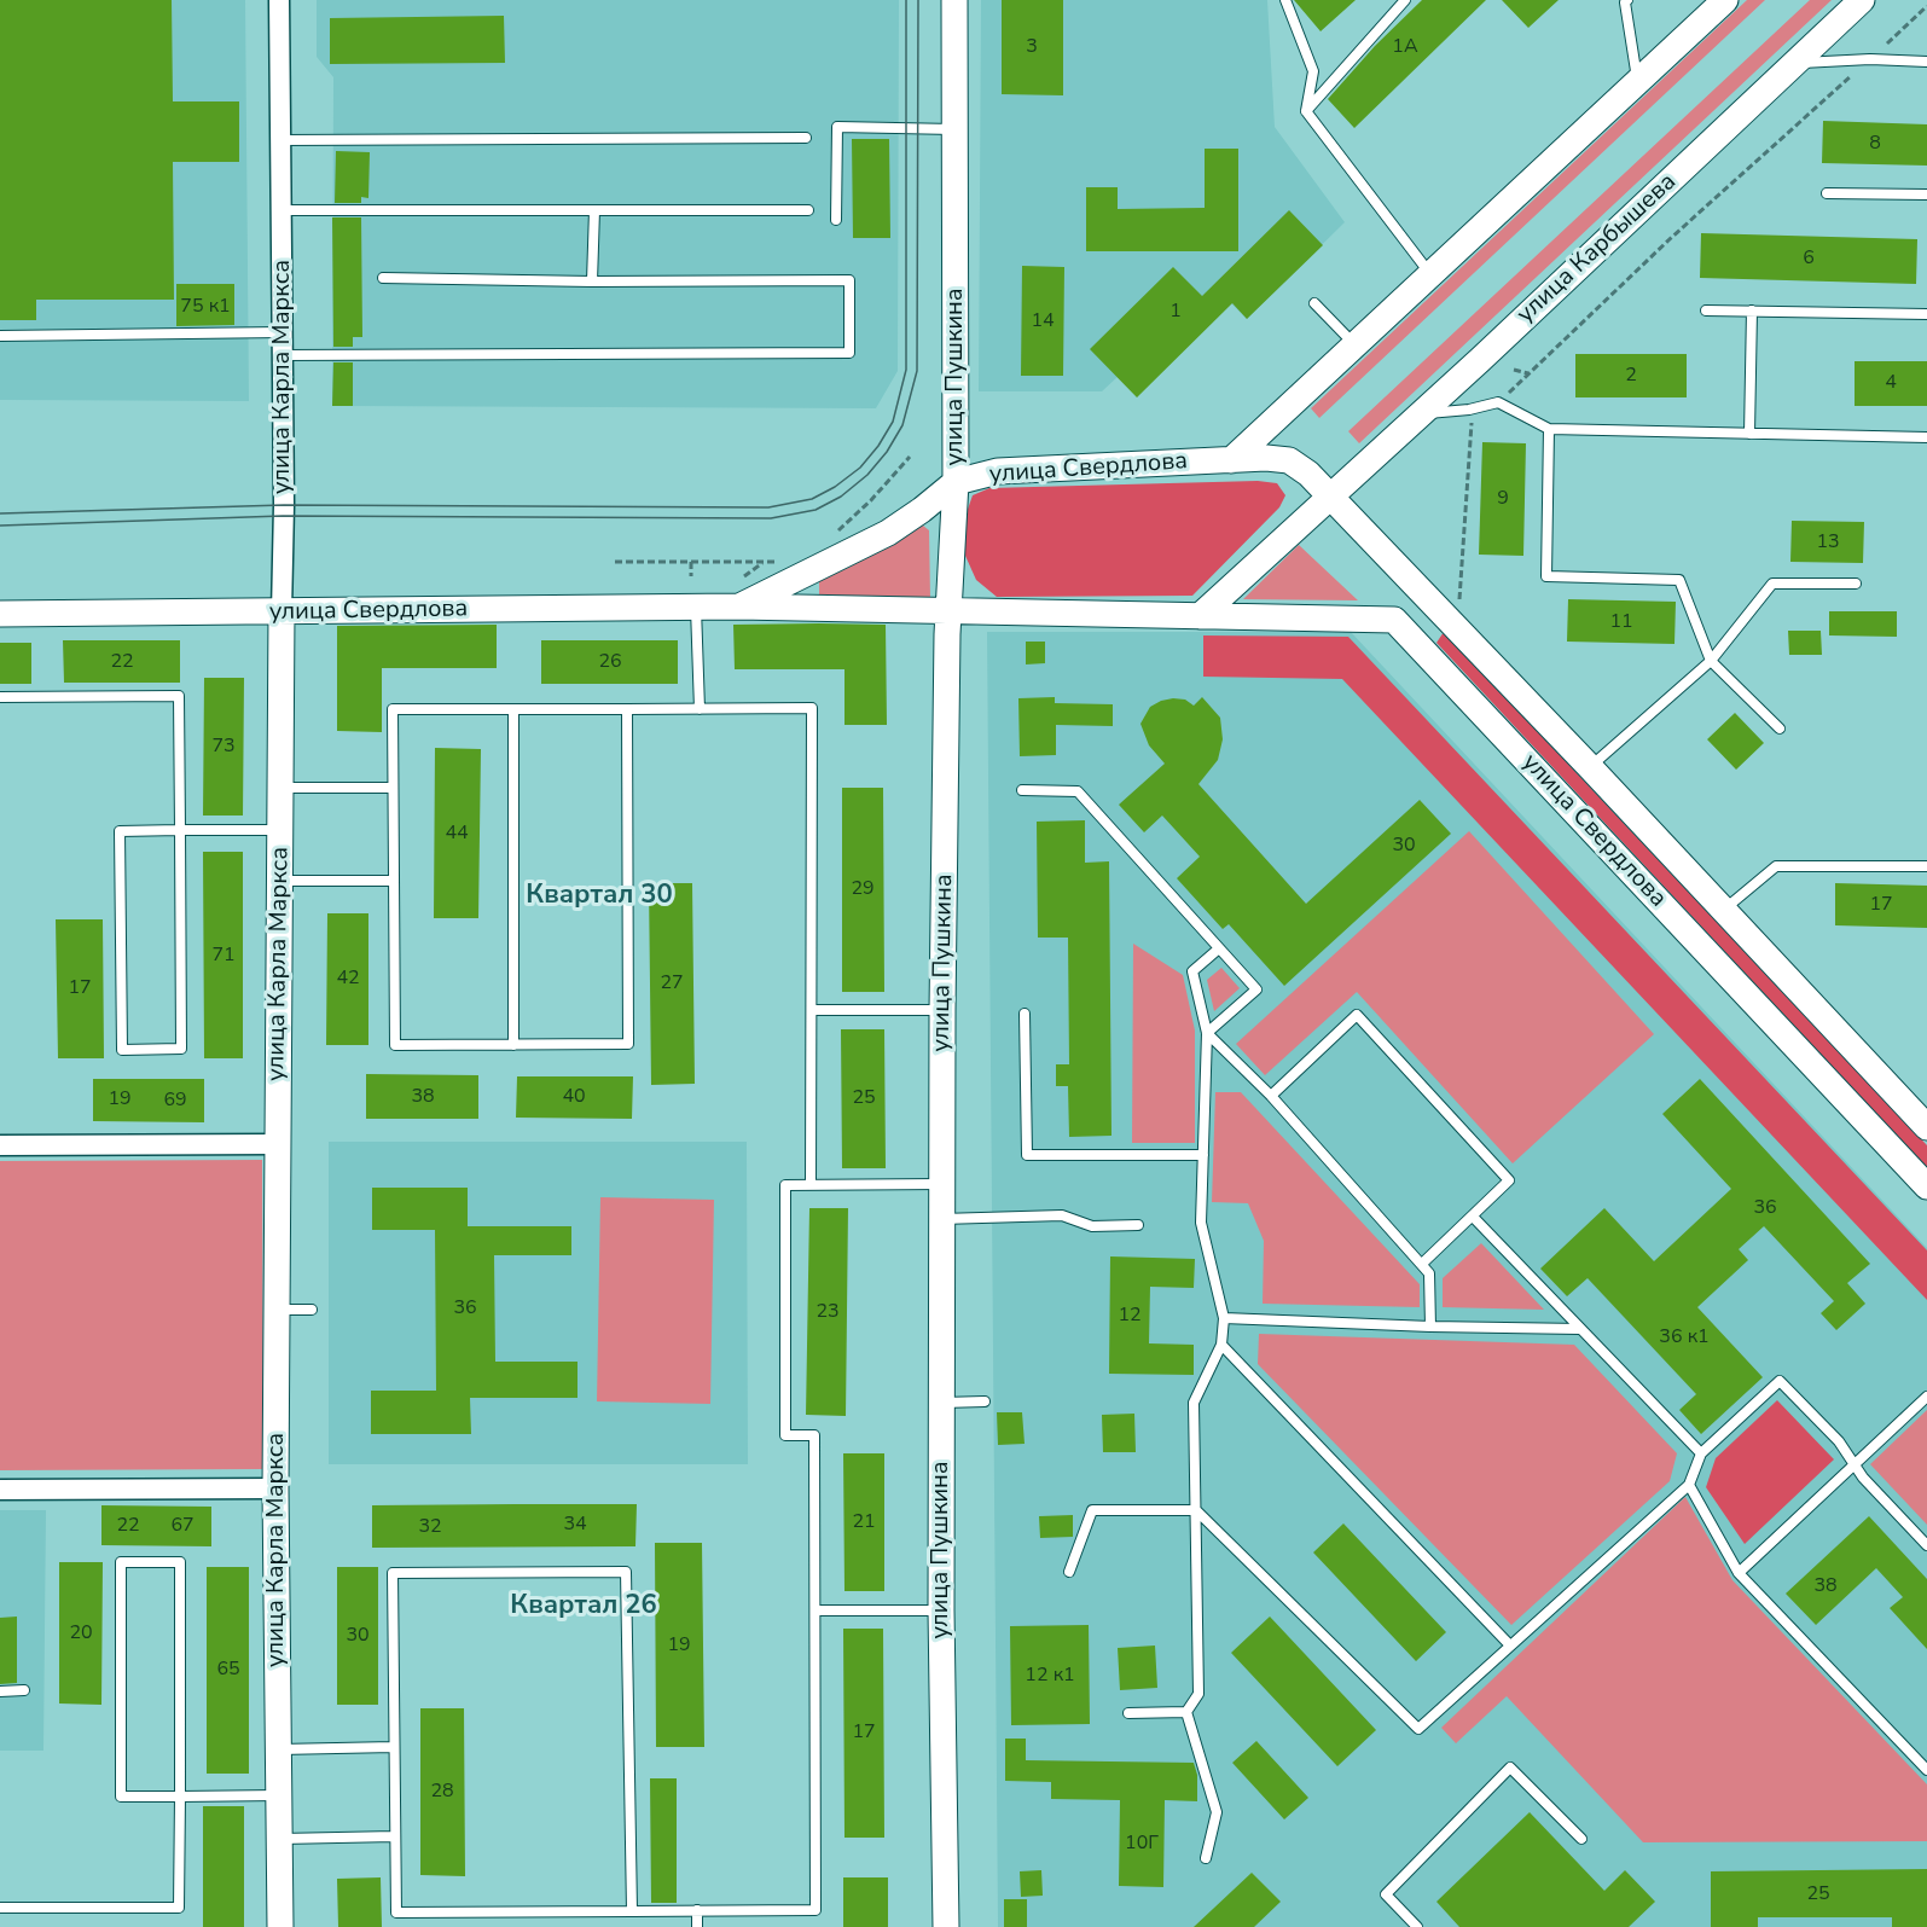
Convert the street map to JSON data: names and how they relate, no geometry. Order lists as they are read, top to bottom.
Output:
{
  "streets": {
    "street": [
      "улица Карбышева",
      "улица Карла Маркса",
      "улица Пушкина",
      "улица Свердлова"
    ]
  },
  "crossings": [
    ["улица Карбышева", "улица Свердлова"],
    ["улица Карла Маркса", "улица Свердлова"],
    ["улица Пушкина", "улица Свердлова"]
  ],
  "districts": ["Квартал 30", "Квартал 26"],
  "house_numbers": [
    "3",
    "1А",
    "8",
    "6",
    "75 к1",
    "1",
    "14",
    "2",
    "4",
    "9",
    "13",
    "11",
    "22",
    "26",
    "73",
    "44",
    "30",
    "29",
    "17",
    "71",
    "42",
    "27",
    "17",
    "38",
    "40",
    "25",
    "19",
    "69",
    "36",
    "36",
    "23",
    "12",
    "36 к1",
    "21",
    "34",
    "22",
    "67",
    "32",
    "38",
    "20",
    "30",
    "19",
    "65",
    "12 к1",
    "17",
    "28",
    "10Г",
    "25"
  ]
}
